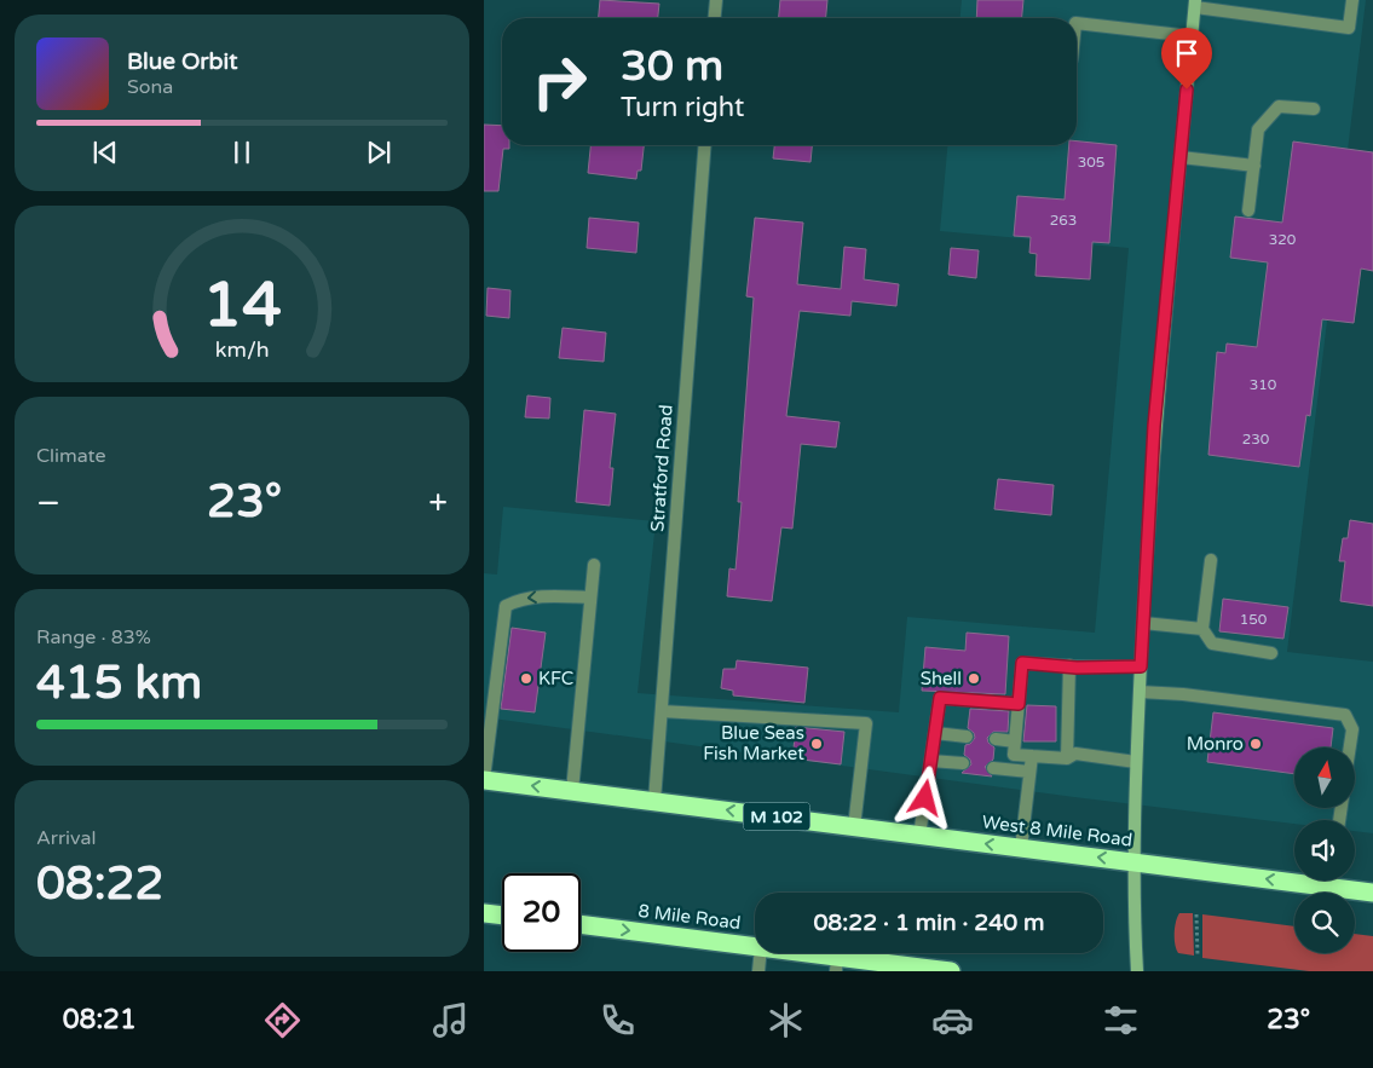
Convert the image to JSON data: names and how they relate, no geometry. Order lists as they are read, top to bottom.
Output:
{
  "streets": {
    "highway": ["M 102", "West 8 Mile Road", "8 Mile Road"],
    "street": ["Stratford Road"]
  },
  "crossings": [
    ["Stratford Road", "West 8 Mile Road"]
  ],
  "one_way": ["West 8 Mile Road", "8 Mile Road"],
  "places": [
    "KFC",
    "Shell",
    "Blue Seas Fish Market",
    "Monro"
  ],
  "house_numbers": [
    "305",
    "263",
    "320",
    "310",
    "230",
    "150"
  ],
  "north": "top",
  "page": {
    "turn": ["30 m", "Turn right"],
    "song": ["Blue Orbit", "Sona"],
    "tile": [
      "Climate",
      ["Range · 83%", "415 km"],
      ["Arrival", "08:22"]
    ],
    "heat": ["−", "23°", "+"],
    "limit": "20",
    "trip": "08:22 · 1 min · 240 m",
    "tabs": ["08:21", "23°"],
    "gauge": ["14", "km/h"]
  }
}
